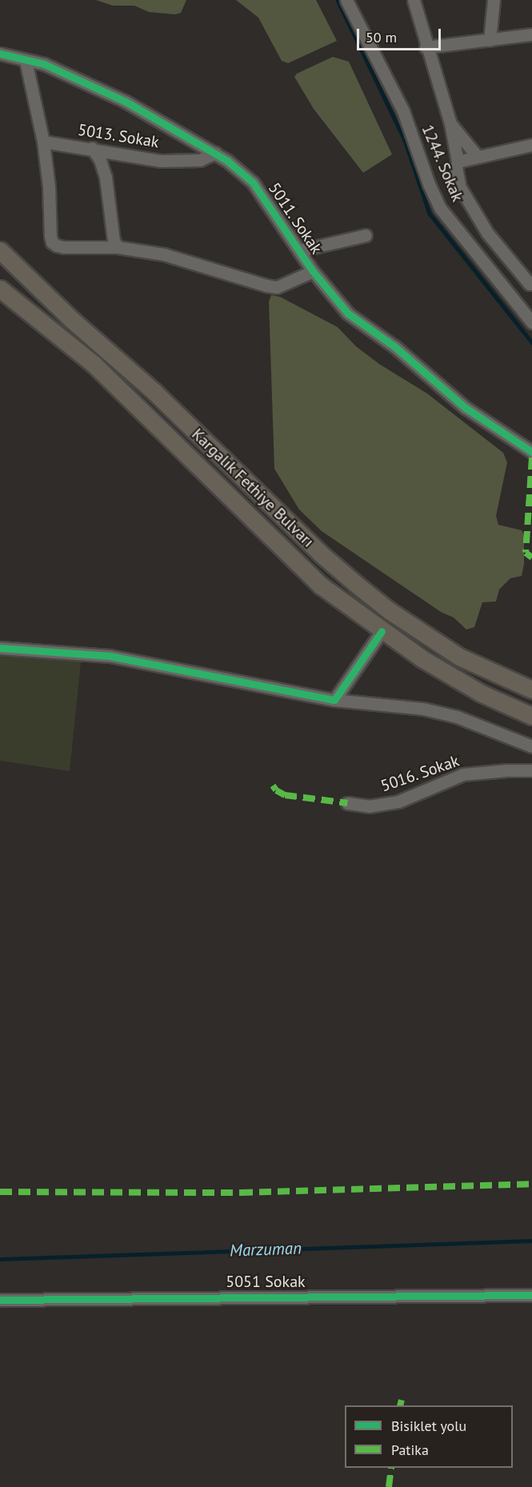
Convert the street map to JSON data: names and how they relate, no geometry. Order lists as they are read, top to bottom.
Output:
{
  "streets": {
    "highway": ["Kargalık Fethiye Bulvarı"],
    "street": [
      "5013. Sokak",
      "1244. Sokak",
      "5011. Sokak",
      "5016. Sokak",
      "5051 Sokak"
    ]
  },
  "crossings": [
    ["5013. Sokak", "5011. Sokak"]
  ],
  "water": ["Marzuman"],
  "legend": ["Bisiklet yolu", "Patika"],
  "scale_bar": "50 m"
}
